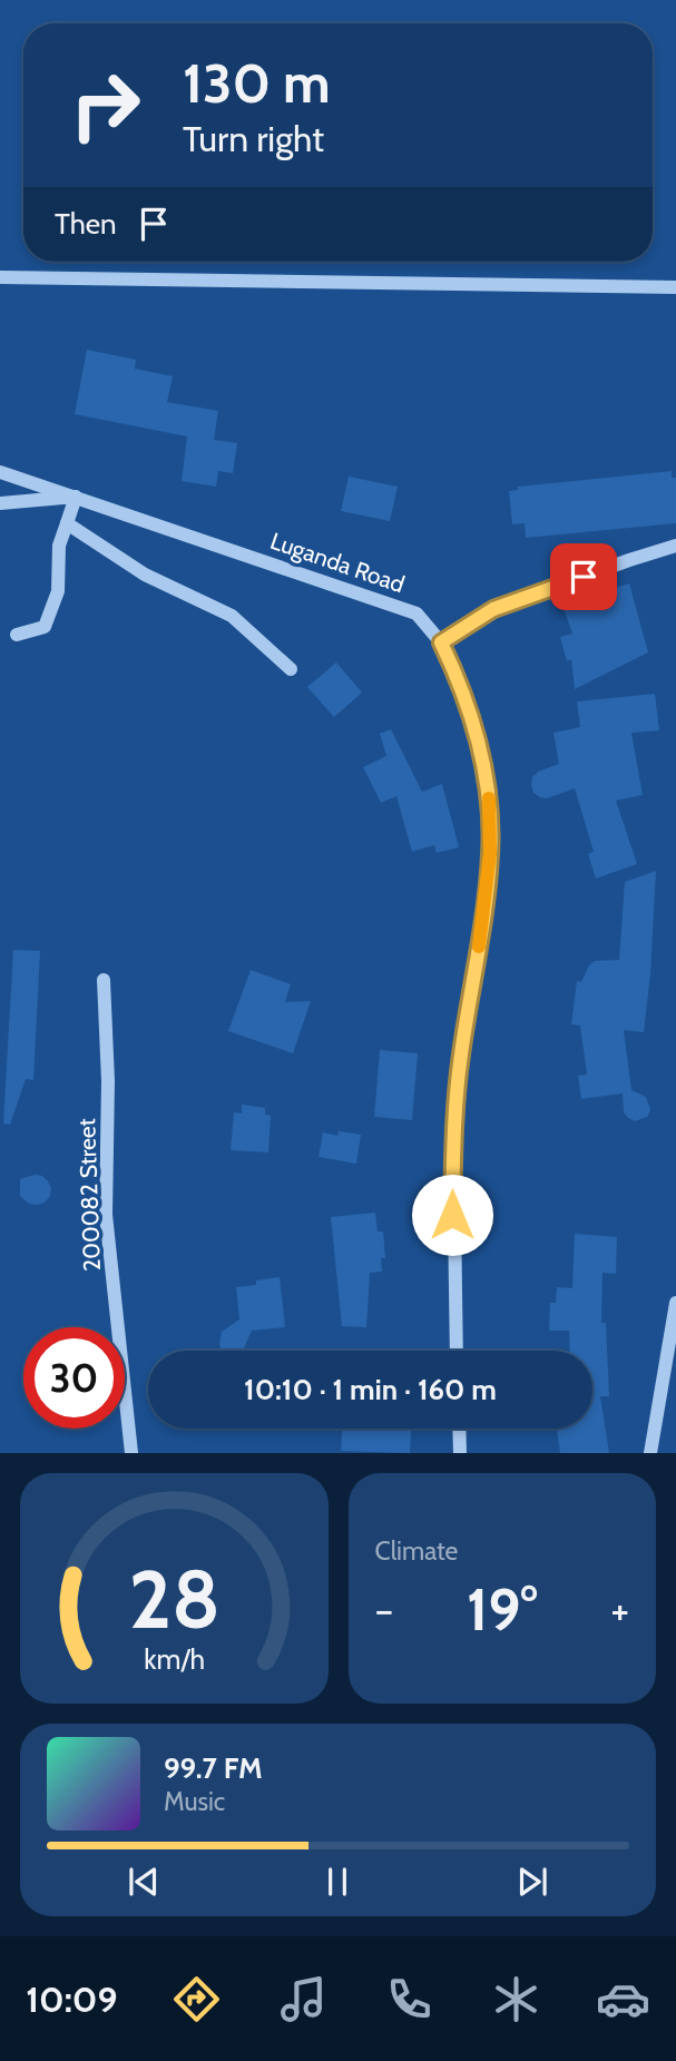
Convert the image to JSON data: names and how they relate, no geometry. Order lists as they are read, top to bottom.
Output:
{
  "streets": {
    "street": ["Luganda Road", "200082 Street"]
  },
  "page": {
    "turn": ["130 m", "Turn right"],
    "then": "Then",
    "limit": "30",
    "trip": "10:10 · 1 min · 160 m",
    "tile": "Climate",
    "heat": ["−", "19°", "+"],
    "song": ["99.7 FM", "Music"],
    "tabs": "10:09",
    "gauge": ["28", "km/h"]
  }
}
